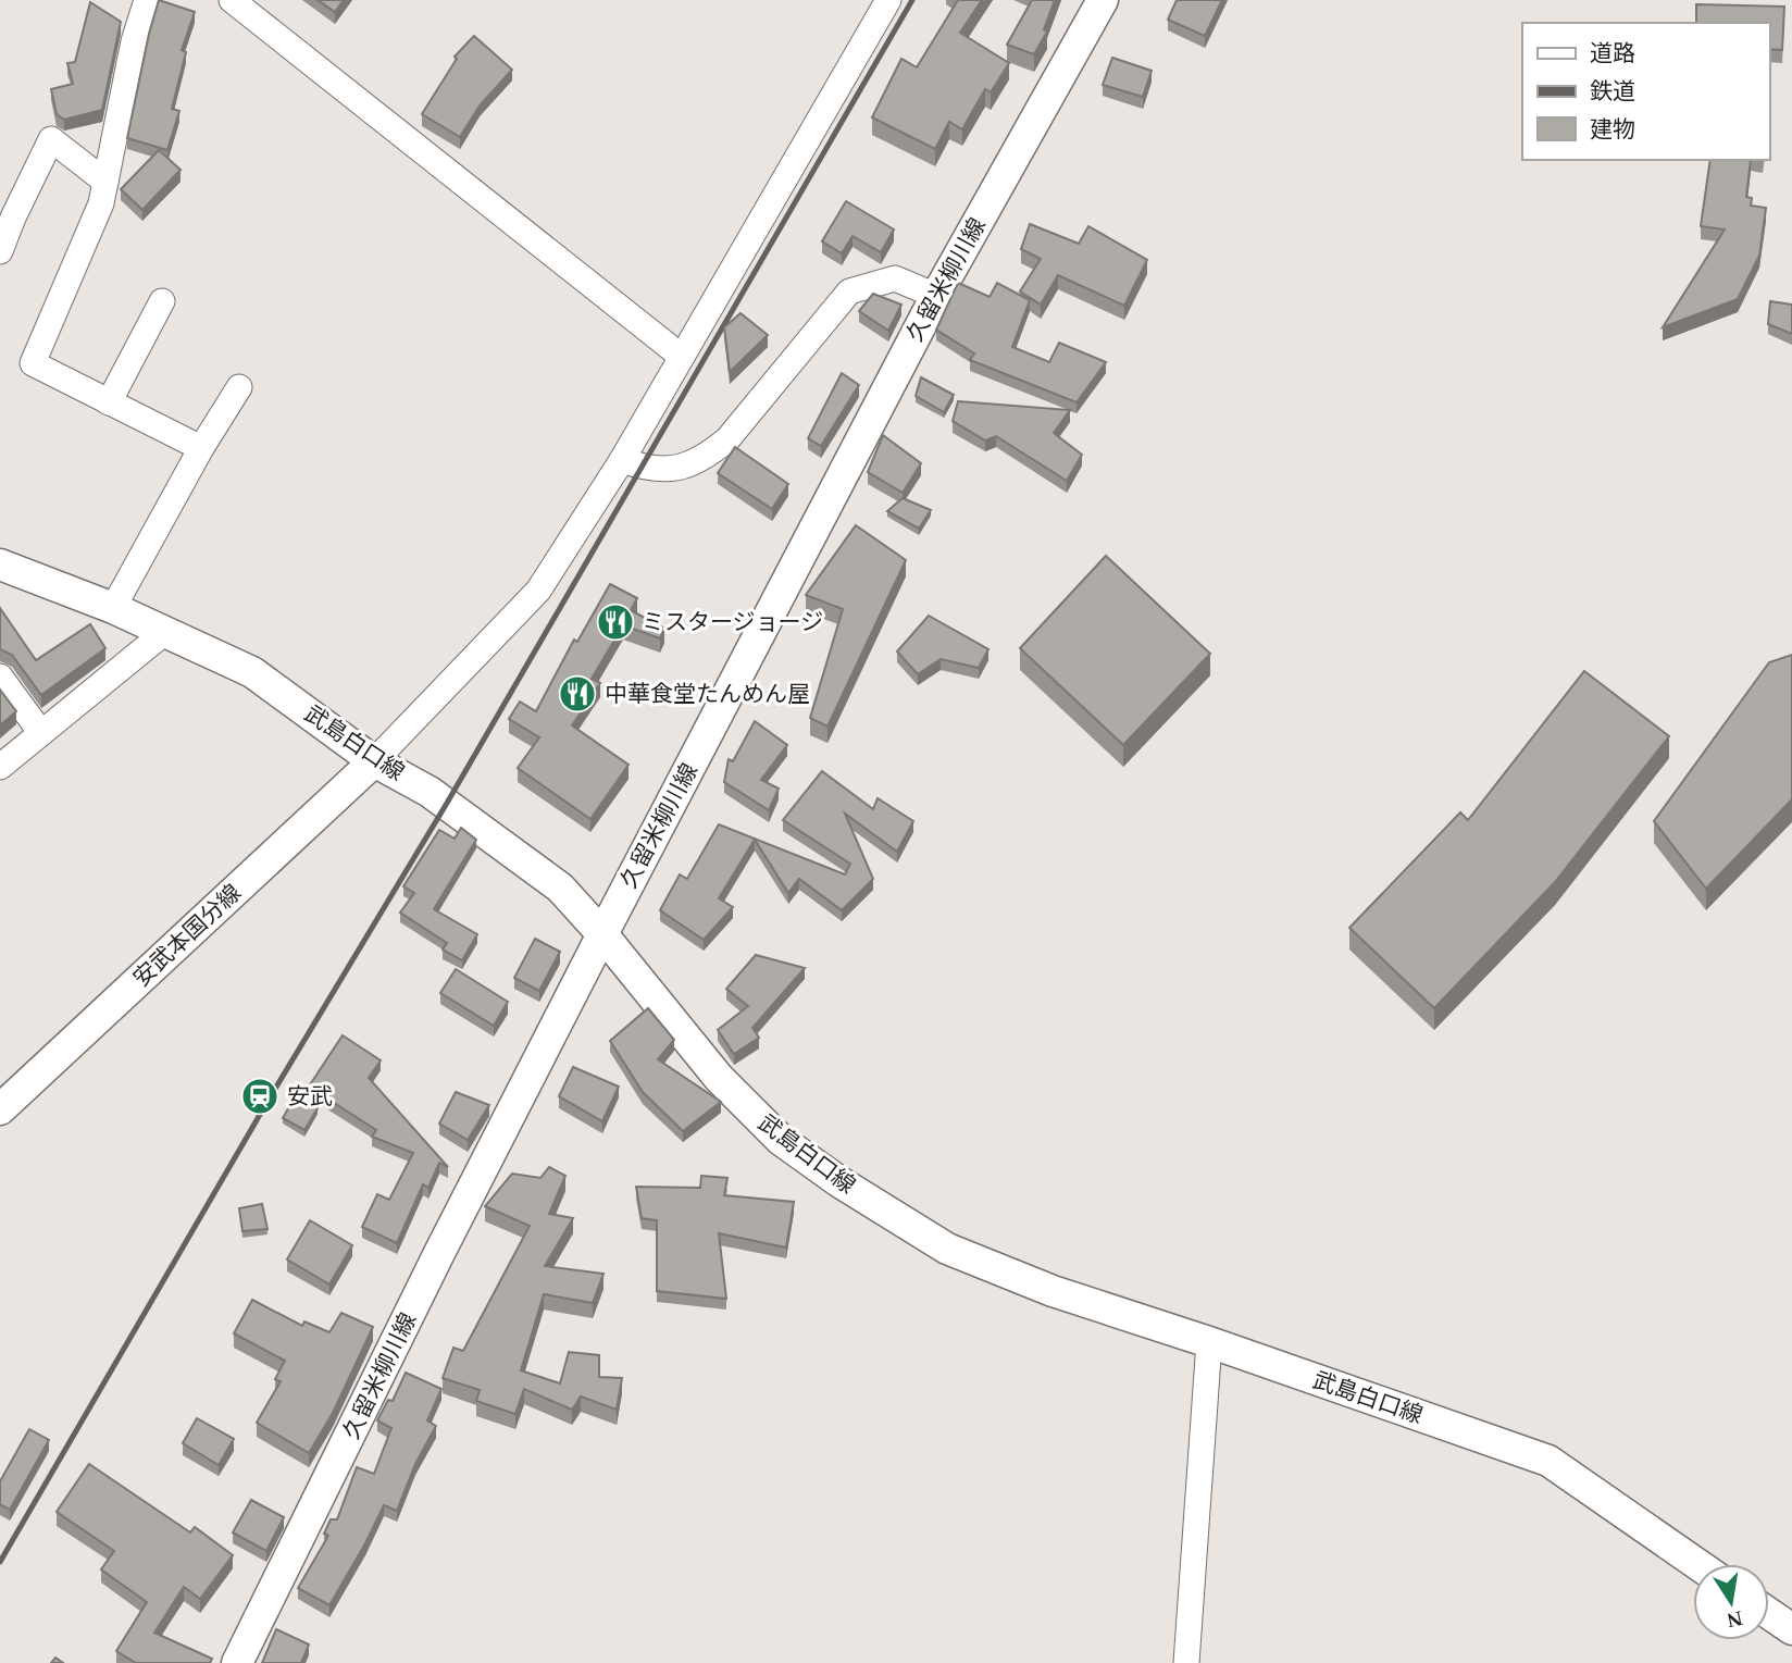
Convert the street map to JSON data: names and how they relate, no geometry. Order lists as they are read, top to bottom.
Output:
{
  "streets": {
    "main road": ["久留米柳川線", "武島白口線", "安武本国分線"]
  },
  "crossings": [
    ["久留米柳川線", "武島白口線"],
    ["武島白口線", "安武本国分線"]
  ],
  "places": {
    "restaurant": ["ミスタージョージ", "中華食堂たんめん屋"],
    "station": ["安武"]
  },
  "legend": ["道路", "鉄道", "建物"],
  "north": "bottom"
}
